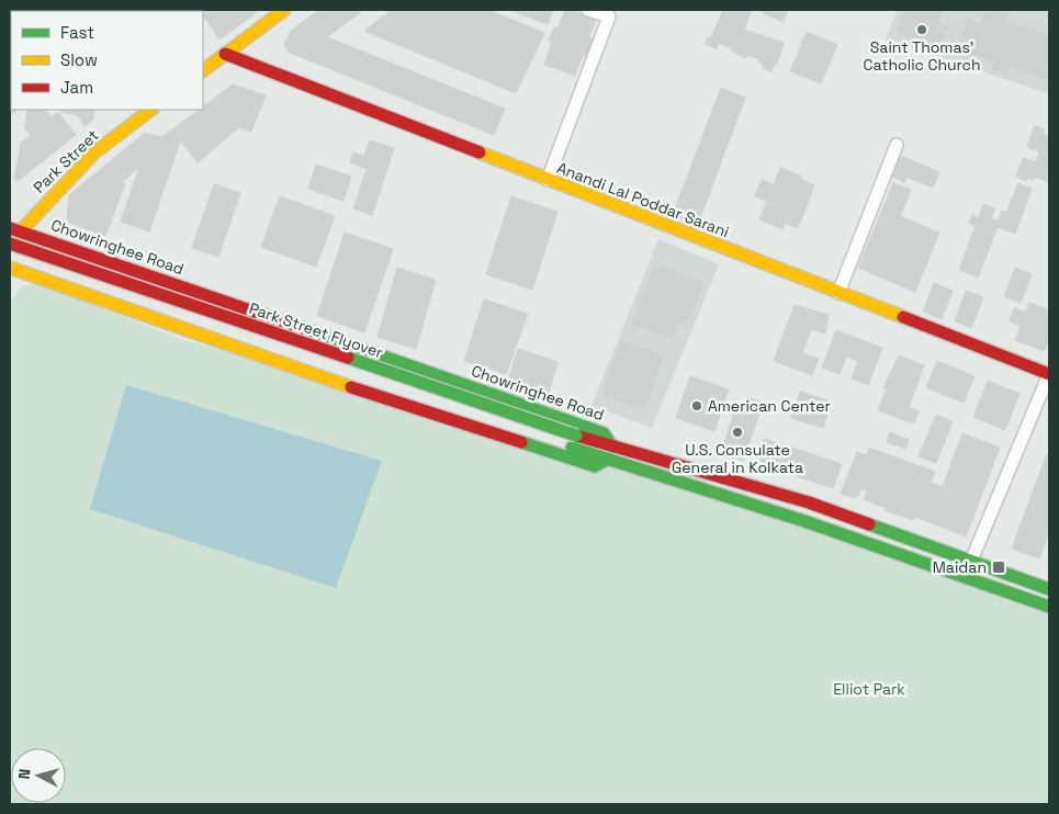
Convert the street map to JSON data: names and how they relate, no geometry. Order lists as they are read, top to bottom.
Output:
{
  "streets": {
    "main road": [
      "Park Street",
      "Anandi Lal Poddar Sarani",
      "Chowringhee Road",
      "Park Street Flyover"
    ]
  },
  "crossings": [
    ["Park Street", "Chowringhee Road"],
    ["Park Street", "Park Street Flyover"],
    ["Chowringhee Road", "Park Street Flyover"]
  ],
  "parks": ["Elliot Park"],
  "places": {
    "other": ["Saint Thomas' Catholic Church", "American Center", "U.S. Consulate General in Kolkata"],
    "transit": ["Maidan"]
  },
  "legend": ["Fast", "Slow", "Jam"],
  "north": "left"
}
